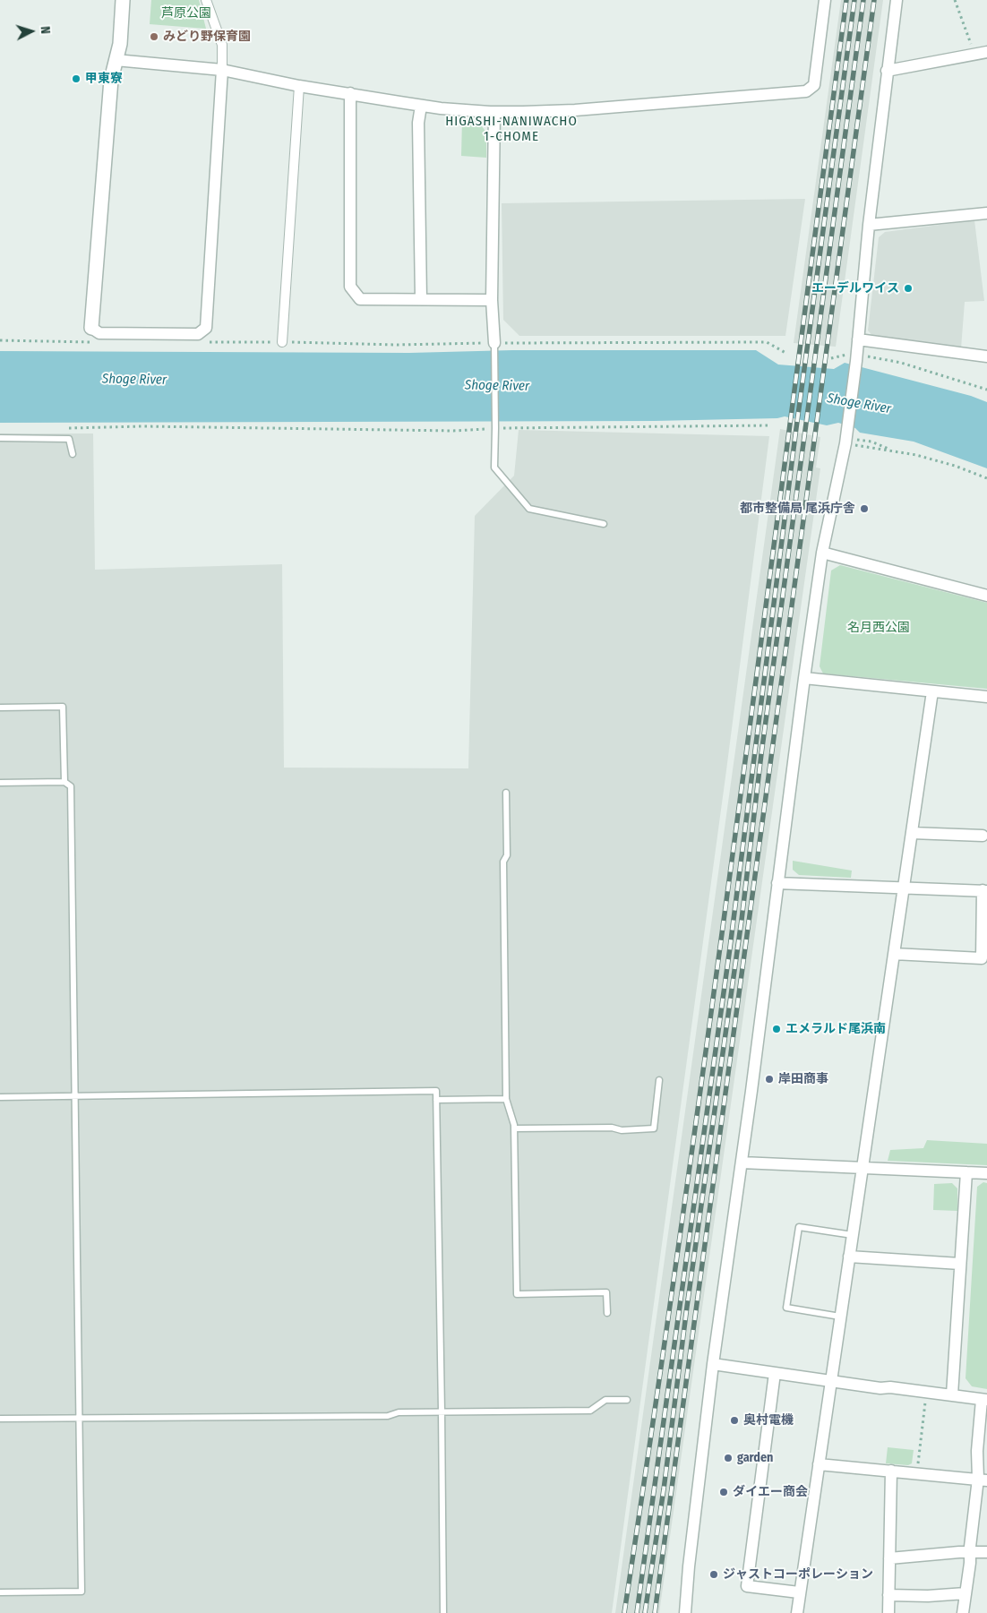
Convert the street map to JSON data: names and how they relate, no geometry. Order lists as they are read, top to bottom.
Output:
{
  "districts": ["HIGASHI-NANIWACHO 1-CHOME"],
  "water": ["Shoge River"],
  "parks": ["芦原公園", "名月西公園"],
  "places": [
    "みどり野保育園",
    "甲東寮",
    "エーデルワイス",
    "都市整備局 尾浜庁舎",
    "エメラルド尾浜南",
    "岸田商事",
    "奥村電機",
    "garden",
    "ダイエー商会",
    "ジャストコーポレーション"
  ],
  "north": "right"
}
